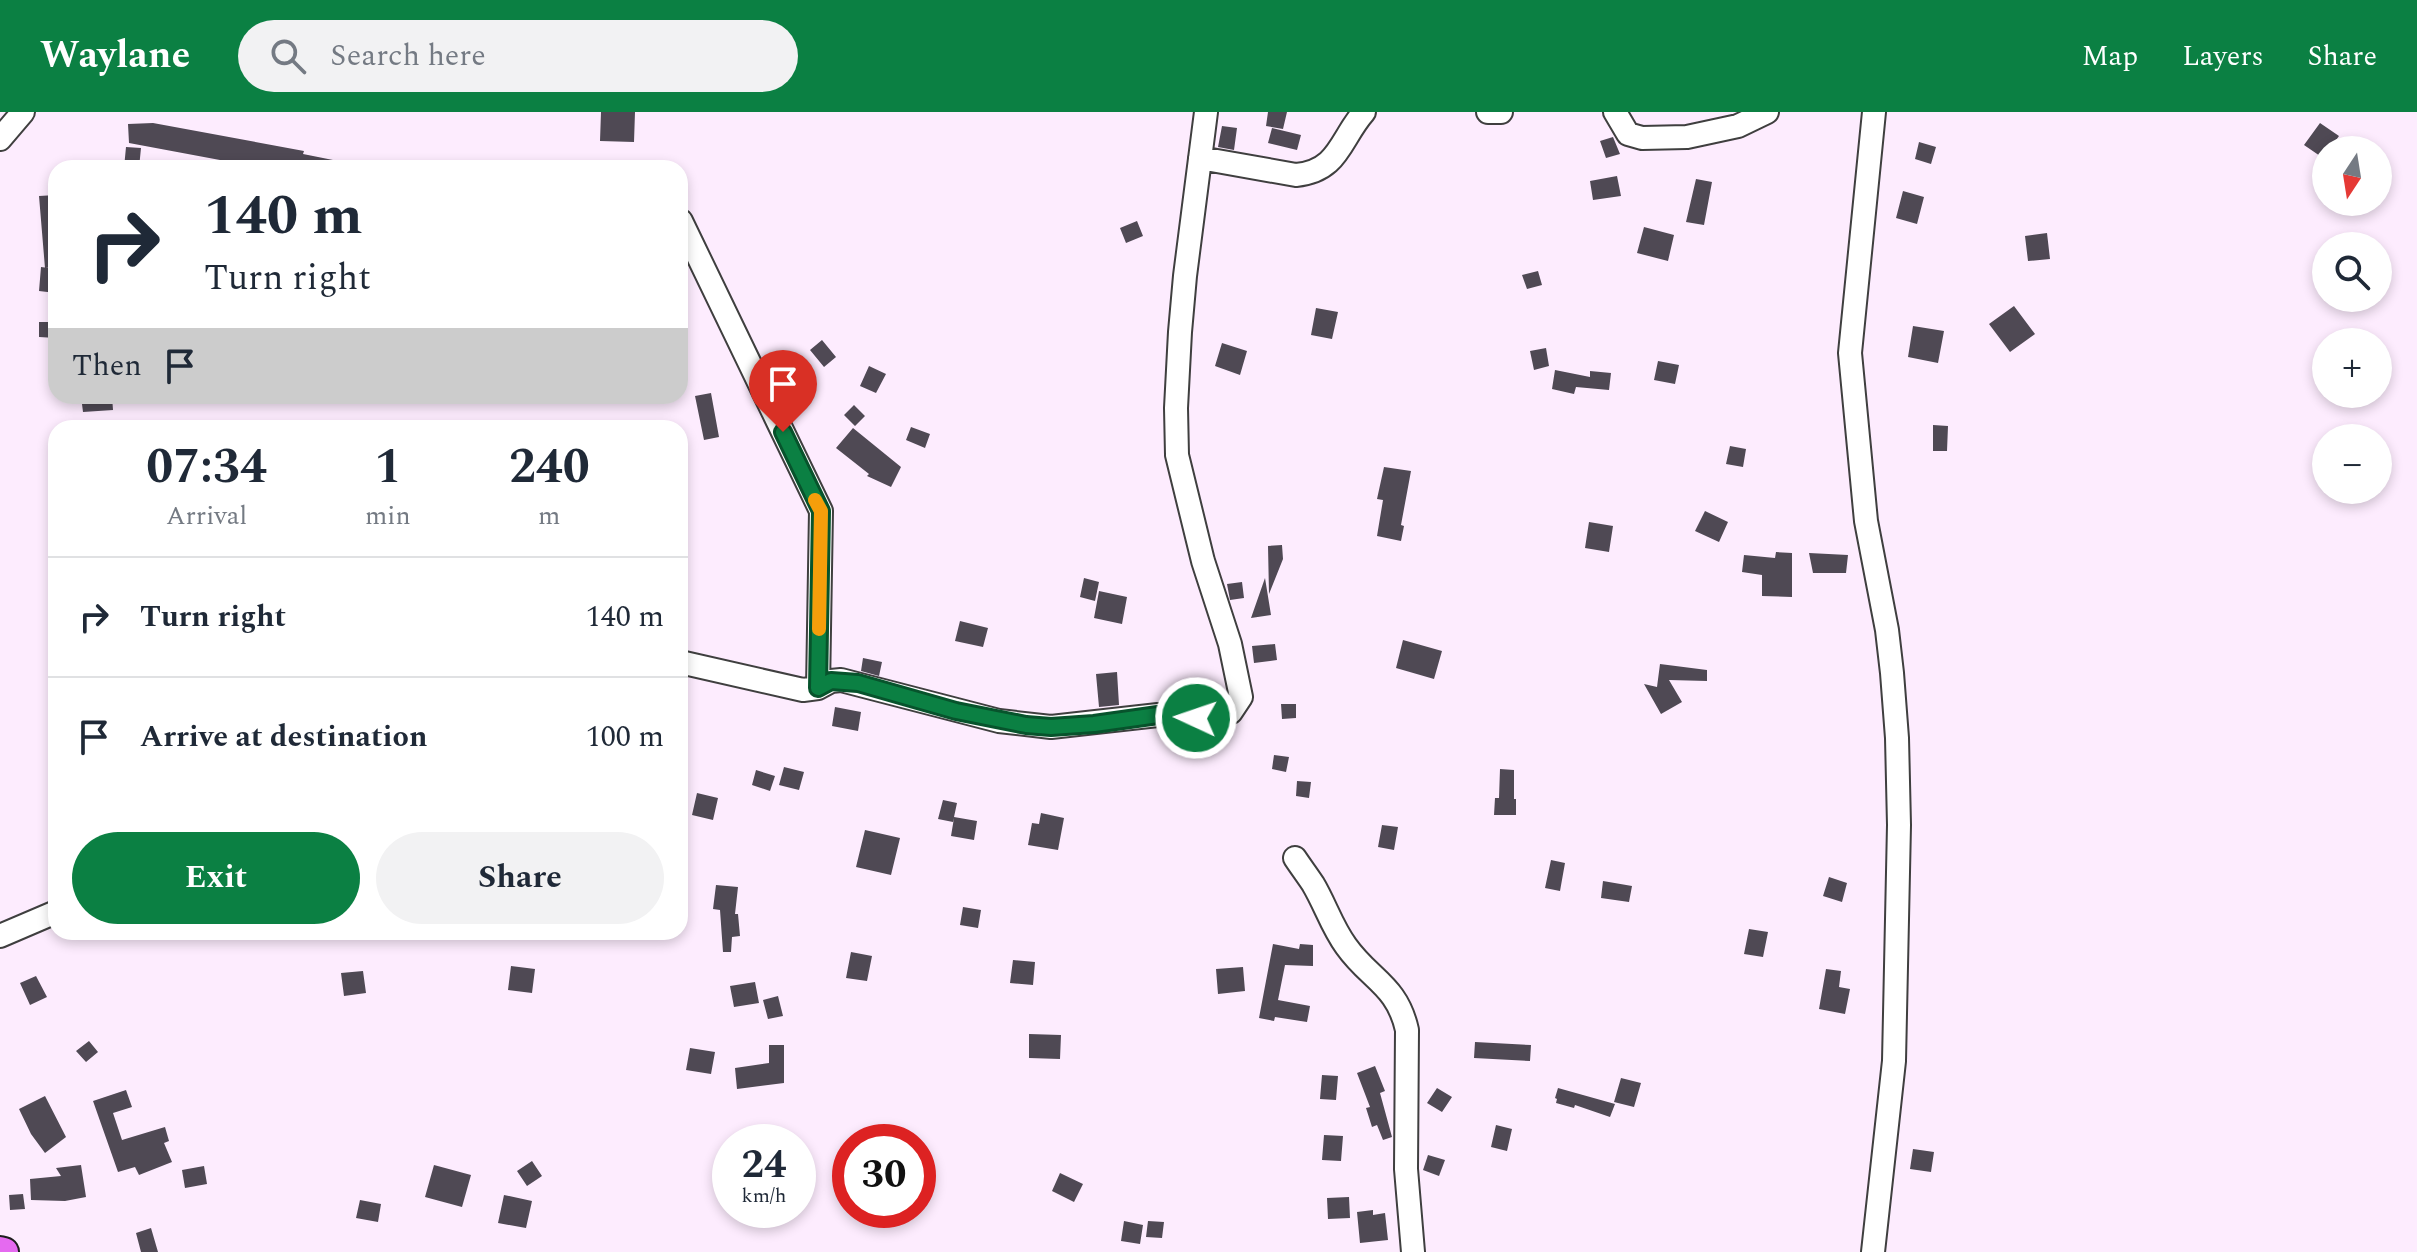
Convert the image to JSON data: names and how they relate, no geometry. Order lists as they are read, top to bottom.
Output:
{
  "north": "bottom",
  "page": {
    "header": "Waylane",
    "search": "Search here",
    "nav": ["Map", "Layers", "Share"],
    "map_buttons": ["+", "−"],
    "turn": ["140 m", "Turn right"],
    "then": "Then",
    "eta": [
      "07:34",
      "Arrival",
      "1",
      "min",
      "240",
      "m"
    ],
    "list": [
      {
        "name": "Turn right",
        "value": "140 m"
      },
      {
        "name": "Arrive at destination",
        "value": "100 m"
      }
    ],
    "buttons": ["Exit", "Share"],
    "speed": "24 km/h",
    "limit": "30"
  }
}
